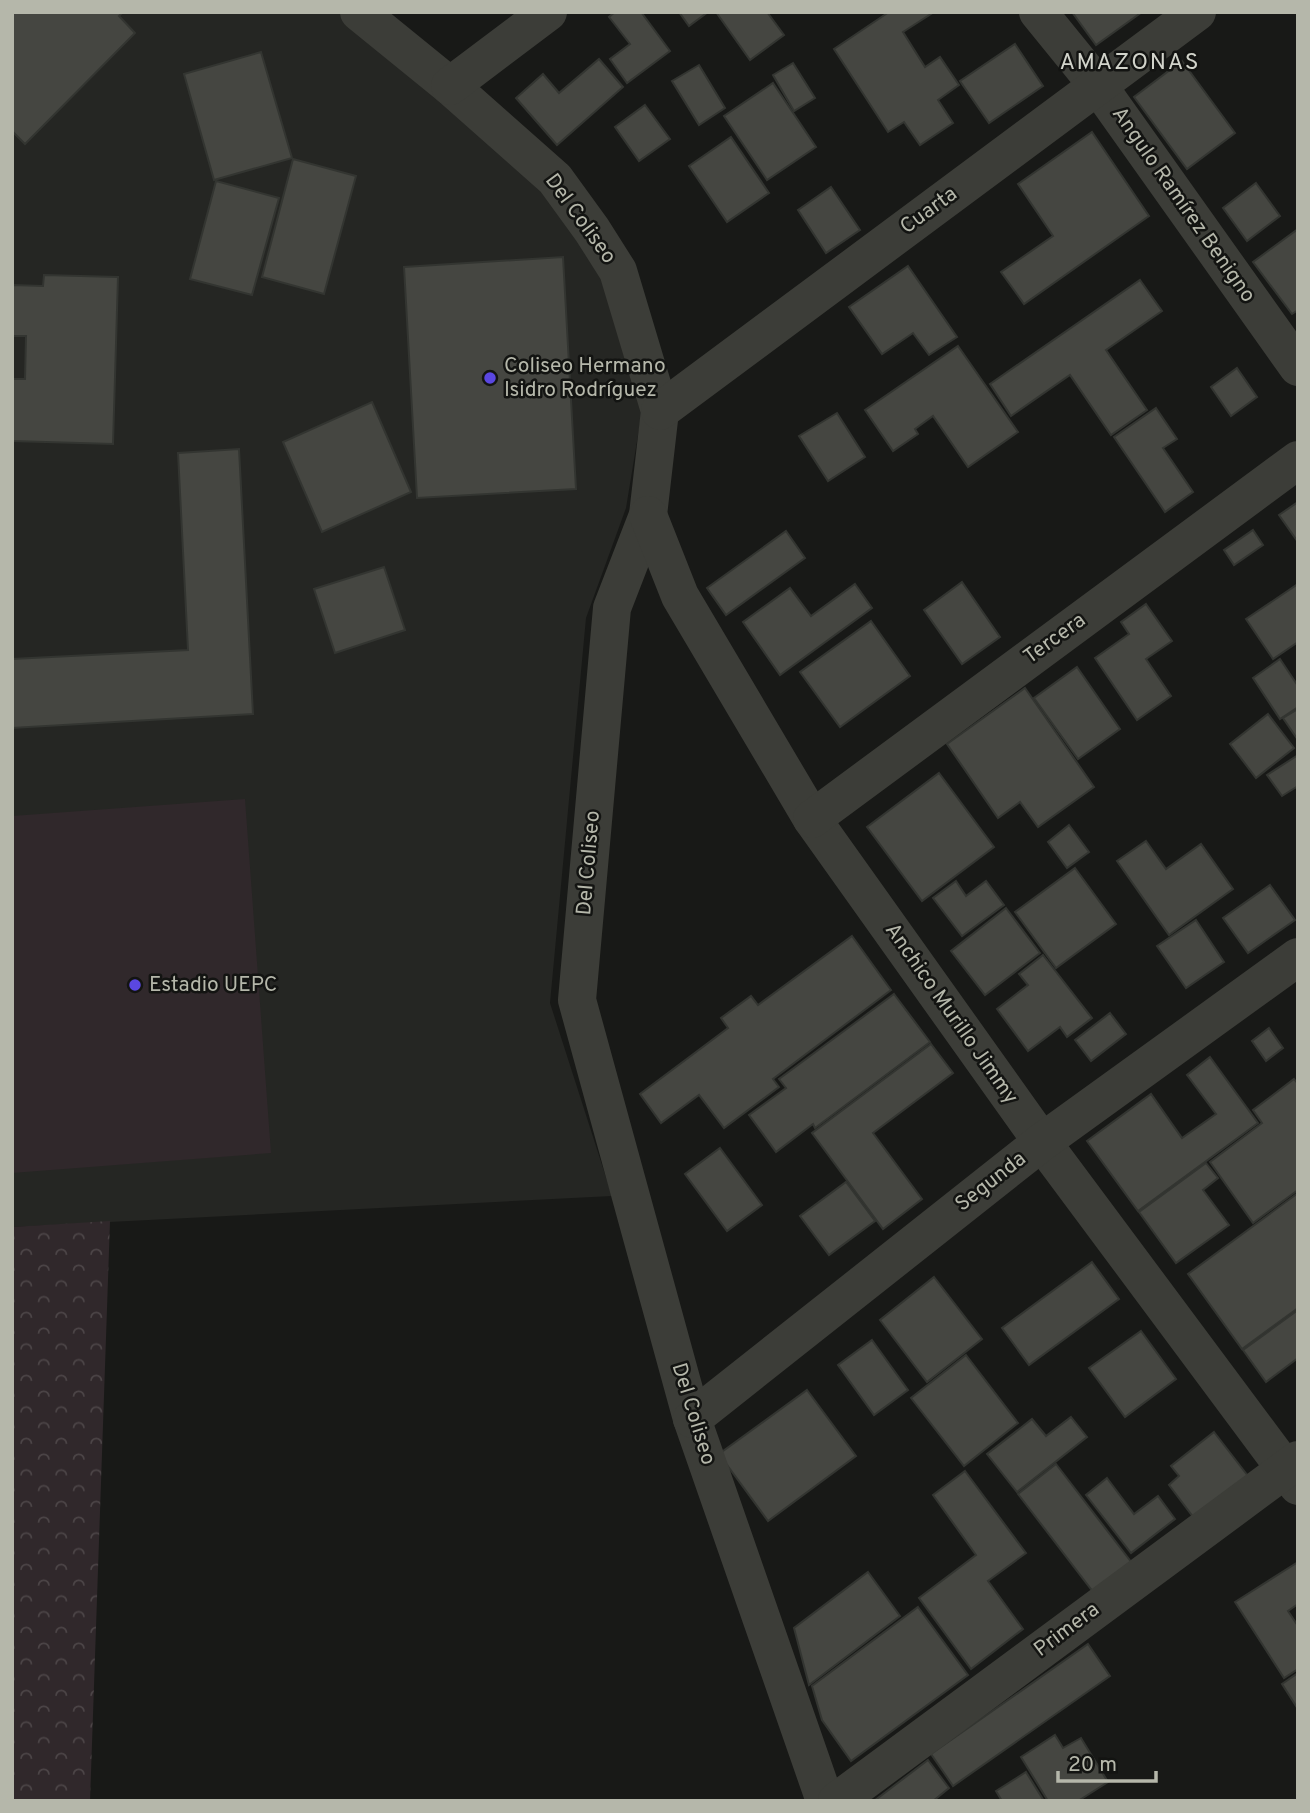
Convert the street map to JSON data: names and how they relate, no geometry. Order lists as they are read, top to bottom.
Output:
{
  "streets": {
    "street": [
      "Angulo Ramírez Benigno",
      "Cuarta",
      "Del Coliseo",
      "Tercera",
      "Anchico Murillo Jimmy",
      "Segunda",
      "Primera"
    ]
  },
  "crossings": [
    ["Angulo Ramírez Benigno", "Cuarta"],
    ["Cuarta", "Del Coliseo"],
    ["Del Coliseo", "Anchico Murillo Jimmy"],
    ["Del Coliseo", "Segunda"],
    ["Tercera", "Anchico Murillo Jimmy"],
    ["Anchico Murillo Jimmy", "Segunda"],
    ["Anchico Murillo Jimmy", "Primera"]
  ],
  "districts": ["AMAZONAS"],
  "places": ["Coliseo Hermano Isidro Rodríguez", "Estadio UEPC"],
  "scale_bar": "20 m"
}
